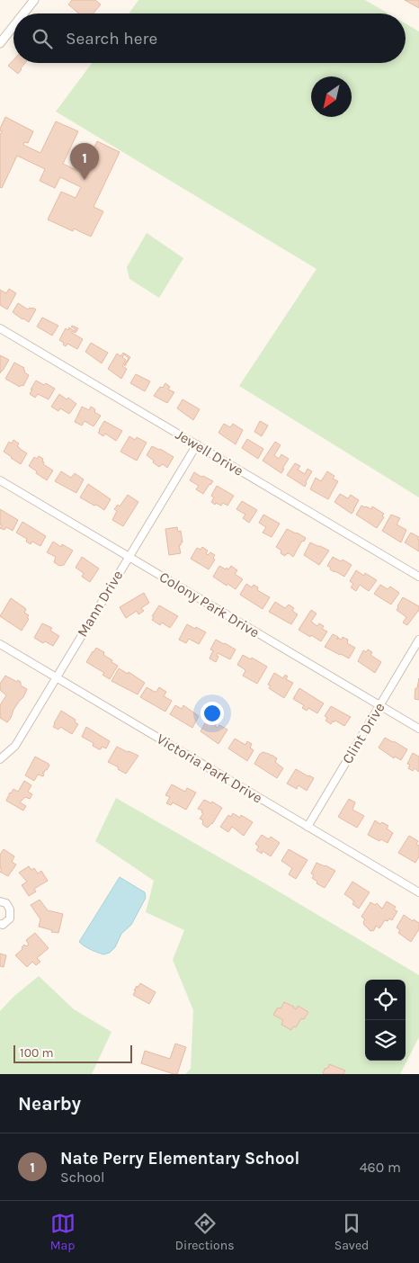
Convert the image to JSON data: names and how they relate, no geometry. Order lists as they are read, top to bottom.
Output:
{
  "streets": {
    "street": [
      "Jewell Drive",
      "Mann Drive",
      "Colony Park Drive",
      "Clint Drive",
      "Victoria Park Drive"
    ]
  },
  "crossings": [
    ["Jewell Drive", "Mann Drive"],
    ["Mann Drive", "Colony Park Drive"],
    ["Mann Drive", "Victoria Park Drive"],
    ["Colony Park Drive", "Clint Drive"],
    ["Clint Drive", "Victoria Park Drive"]
  ],
  "scale_bar": "100 m",
  "north": "bottom left",
  "page": {
    "search": "Search here",
    "pins": "1",
    "scale": "100 m",
    "heading": "Nearby",
    "list": [
      {
        "mark": "1",
        "name": "Nate Perry Elementary School",
        "note": "School",
        "value": "460 m"
      }
    ],
    "nav": ["Map", "Directions", "Saved"]
  }
}
